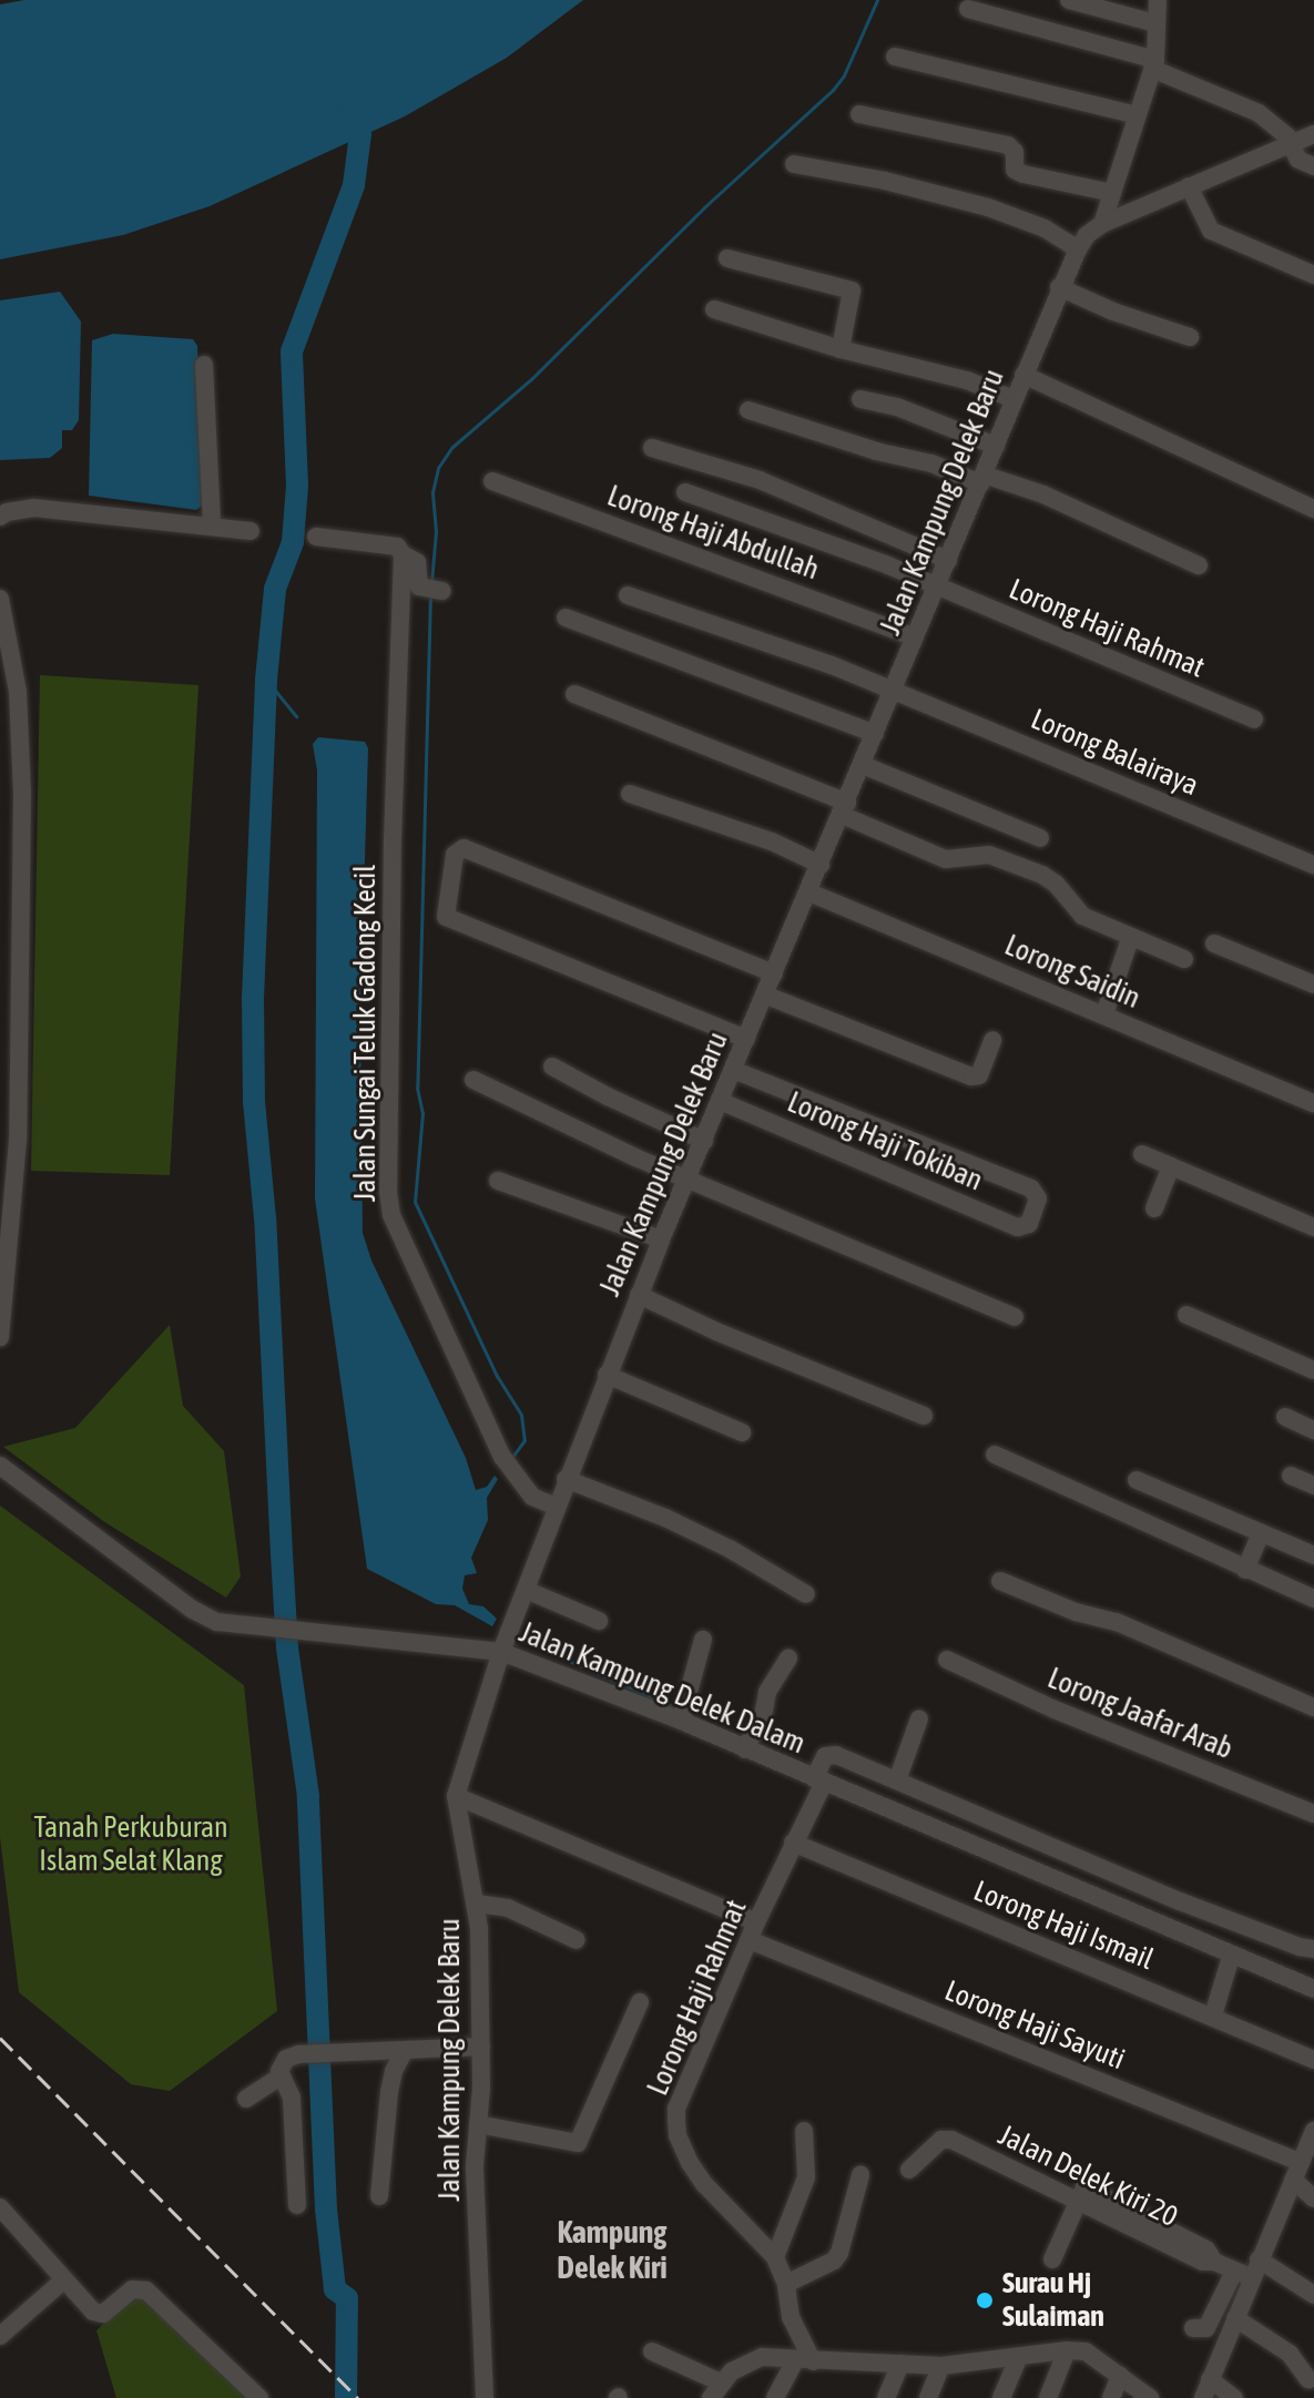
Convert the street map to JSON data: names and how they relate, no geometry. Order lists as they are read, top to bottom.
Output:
{
  "streets": {
    "street": [
      "Jalan Kampung Delek Baru",
      "Lorong Haji Abdullah",
      "Lorong Haji Rahmat",
      "Lorong Balairaya",
      "Lorong Saidin",
      "Jalan Sungai Teluk Gadong Kecil",
      "Lorong Haji Tokiban",
      "Jalan Kampung Delek Dalam",
      "Lorong Jaafar Arab",
      "Lorong Haji Ismail",
      "Lorong Haji Sayuti",
      "Jalan Delek Kiri 20"
    ]
  },
  "crossings": [
    ["Jalan Kampung Delek Baru", "Lorong Haji Abdullah"],
    ["Jalan Kampung Delek Baru", "Lorong Haji Rahmat"],
    ["Jalan Kampung Delek Baru", "Lorong Balairaya"],
    ["Jalan Kampung Delek Baru", "Lorong Saidin"],
    ["Jalan Kampung Delek Baru", "Jalan Sungai Teluk Gadong Kecil"],
    ["Jalan Kampung Delek Baru", "Lorong Haji Tokiban"],
    ["Jalan Kampung Delek Baru", "Jalan Kampung Delek Dalam"],
    ["Jalan Kampung Delek Baru", "Lorong Haji Sayuti"],
    ["Lorong Haji Rahmat", "Jalan Kampung Delek Dalam"],
    ["Lorong Haji Rahmat", "Lorong Haji Ismail"],
    ["Lorong Haji Rahmat", "Lorong Haji Sayuti"]
  ],
  "districts": ["Kampung Delek Kiri"],
  "parks": ["Tanah Perkuburan Islam Selat Klang"],
  "places": ["Surau Hj Sulaiman"]
}
